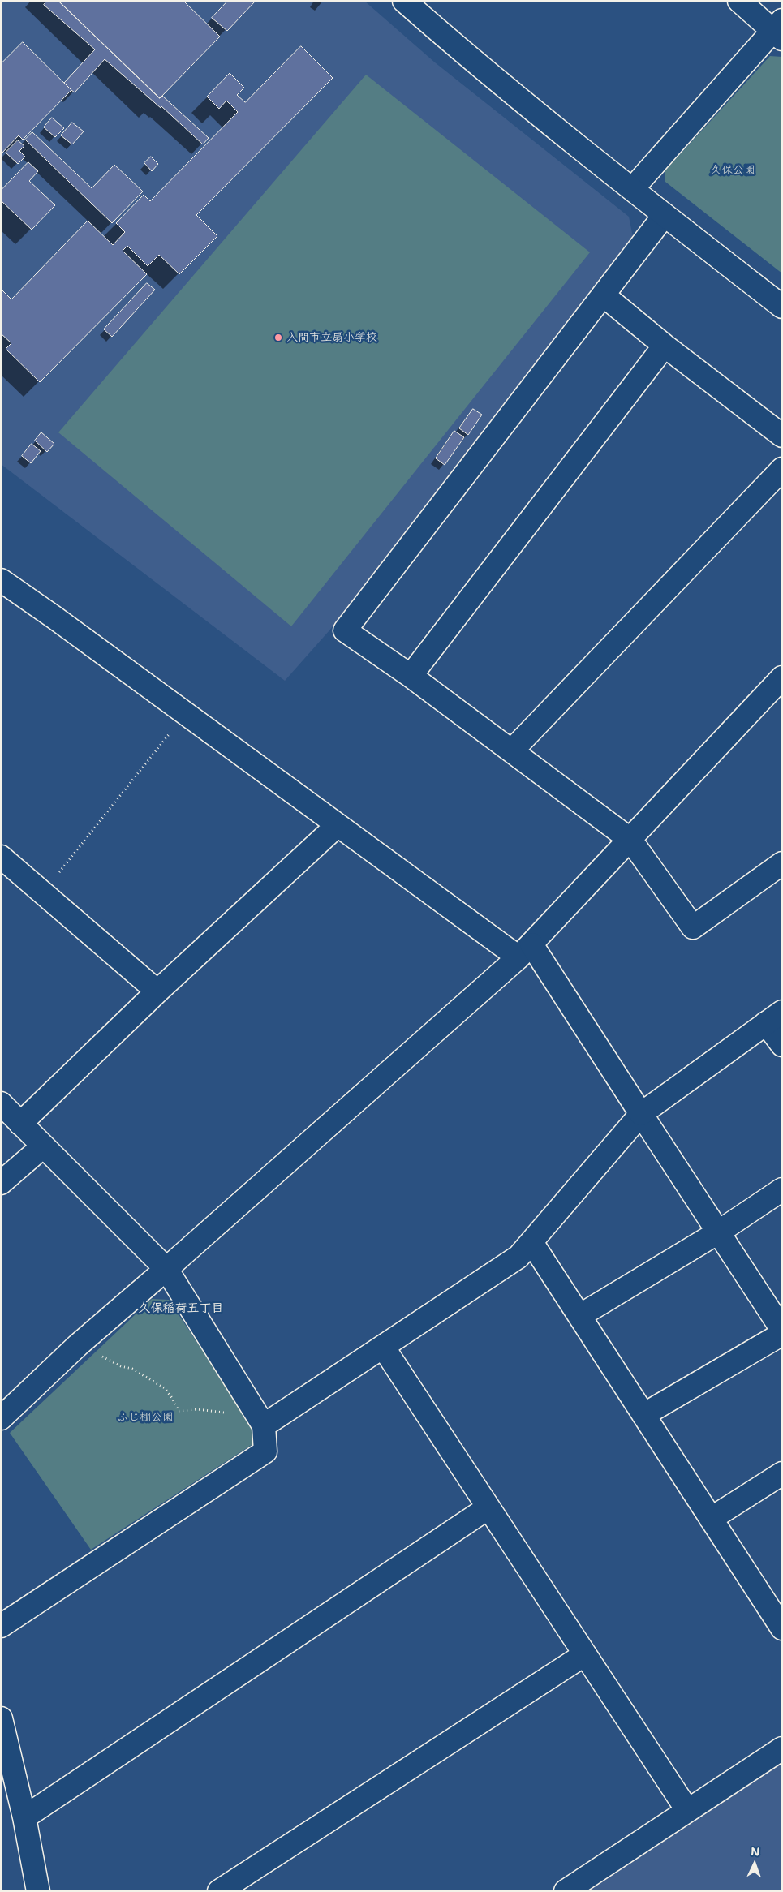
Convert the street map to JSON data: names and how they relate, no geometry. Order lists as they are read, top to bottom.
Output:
{
  "districts": ["久保稲荷五丁目"],
  "parks": ["久保公園", "ふじ棚公園"],
  "places": ["入間市立扇小学校"],
  "north": "top"
}
